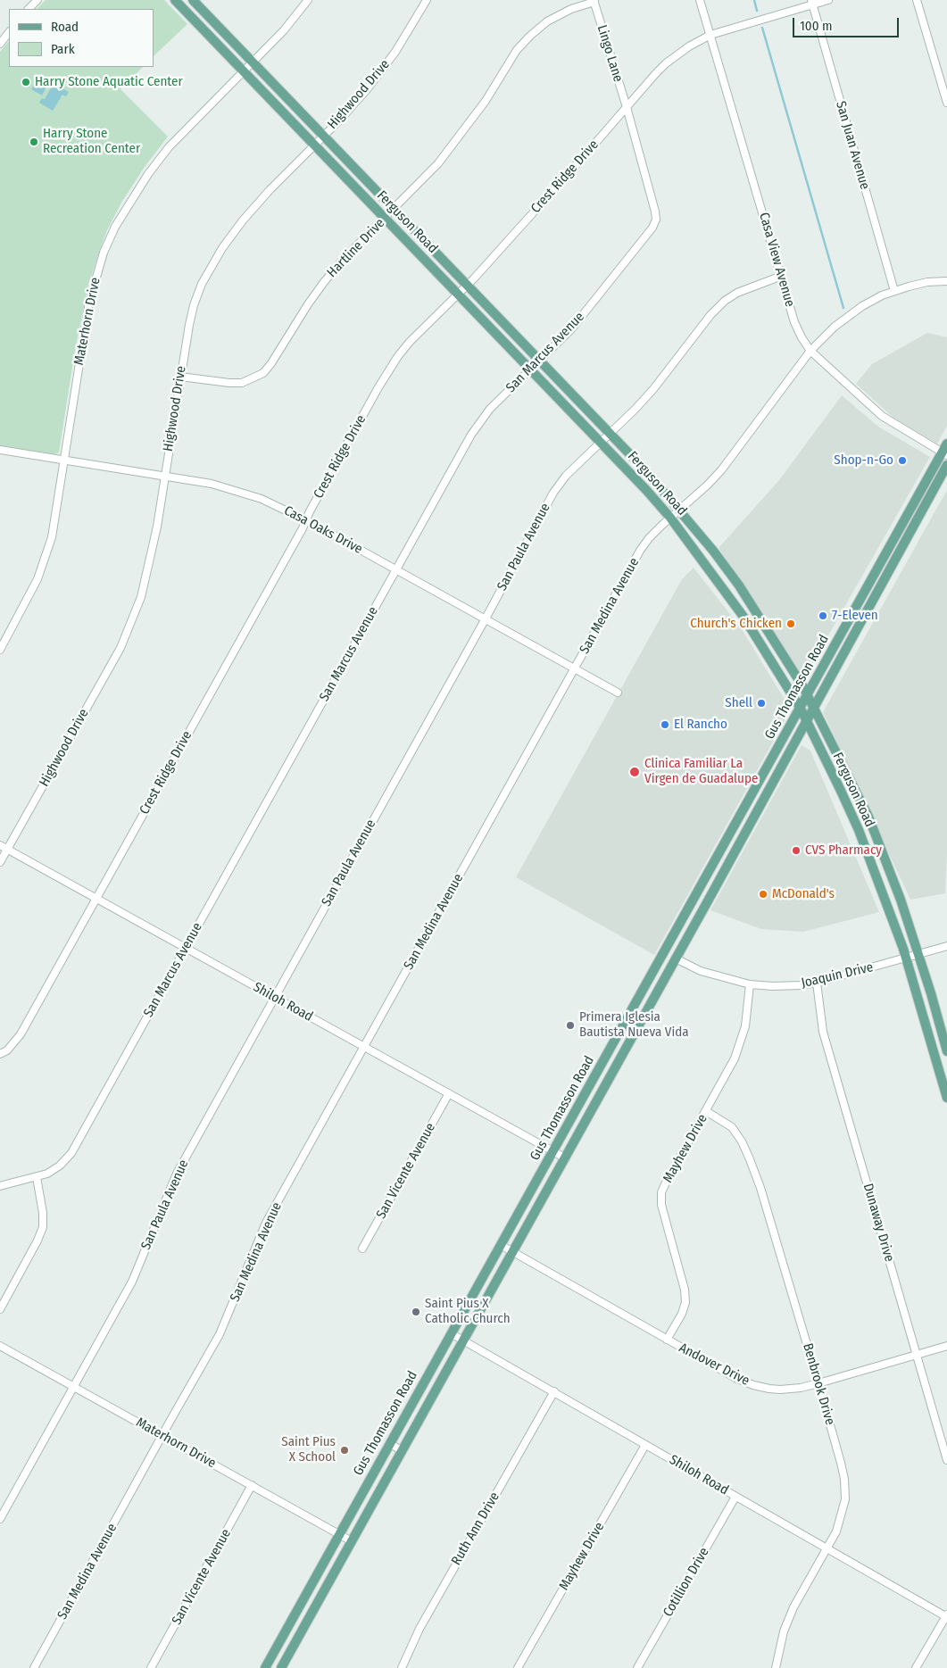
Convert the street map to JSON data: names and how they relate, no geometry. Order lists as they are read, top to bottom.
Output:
{
  "streets": {
    "main road": ["Ferguson Road", "Gus Thomasson Road"],
    "street": [
      "Lingo Lane",
      "Highwood Drive",
      "San Juan Avenue",
      "Crest Ridge Drive",
      "Hartline Drive",
      "Casa View Avenue",
      "Materhorn Drive",
      "San Marcus Avenue",
      "Casa Oaks Drive",
      "San Paula Avenue",
      "San Medina Avenue",
      "Joaquin Drive",
      "Shiloh Road",
      "Mayhew Drive",
      "San Vicente Avenue",
      "Dunaway Drive",
      "Andover Drive",
      "Benbrook Drive",
      "Ruth Ann Drive",
      "Cotillion Drive"
    ]
  },
  "crossings": [
    ["Lingo Lane", "Crest Ridge Drive"],
    ["Lingo Lane", "Hartline Drive"],
    ["Lingo Lane", "San Marcus Avenue"],
    ["Highwood Drive", "Ferguson Road"],
    ["Highwood Drive", "Hartline Drive"],
    ["Highwood Drive", "Casa Oaks Drive"],
    ["Highwood Drive", "Shiloh Road"],
    ["San Juan Avenue", "Crest Ridge Drive"],
    ["San Juan Avenue", "San Medina Avenue"],
    ["Crest Ridge Drive", "Ferguson Road"],
    ["Crest Ridge Drive", "Casa View Avenue"],
    ["Crest Ridge Drive", "San Marcus Avenue"],
    ["Crest Ridge Drive", "Casa Oaks Drive"],
    ["Crest Ridge Drive", "Shiloh Road"],
    ["Ferguson Road", "Hartline Drive"],
    ["Ferguson Road", "Materhorn Drive"],
    ["Ferguson Road", "San Marcus Avenue"],
    ["Ferguson Road", "San Paula Avenue"],
    ["Ferguson Road", "San Medina Avenue"],
    ["Ferguson Road", "Gus Thomasson Road"],
    ["Ferguson Road", "Joaquin Drive"],
    ["Casa View Avenue", "San Paula Avenue"],
    ["Casa View Avenue", "San Medina Avenue"],
    ["Casa View Avenue", "Gus Thomasson Road"],
    ["Materhorn Drive", "Casa Oaks Drive"],
    ["Materhorn Drive", "San Paula Avenue"],
    ["Materhorn Drive", "San Medina Avenue"],
    ["Materhorn Drive", "Gus Thomasson Road"],
    ["Materhorn Drive", "San Vicente Avenue"],
    ["San Marcus Avenue", "Casa Oaks Drive"],
    ["San Marcus Avenue", "Shiloh Road"],
    ["Casa Oaks Drive", "San Paula Avenue"],
    ["Casa Oaks Drive", "San Medina Avenue"],
    ["San Paula Avenue", "Shiloh Road"],
    ["San Medina Avenue", "Shiloh Road"],
    ["Gus Thomasson Road", "Joaquin Drive"],
    ["Gus Thomasson Road", "Shiloh Road"],
    ["Gus Thomasson Road", "Andover Drive"],
    ["Joaquin Drive", "Mayhew Drive"],
    ["Joaquin Drive", "Dunaway Drive"],
    ["Shiloh Road", "Mayhew Drive"],
    ["Shiloh Road", "San Vicente Avenue"],
    ["Shiloh Road", "Benbrook Drive"],
    ["Shiloh Road", "Ruth Ann Drive"],
    ["Shiloh Road", "Cotillion Drive"],
    ["Mayhew Drive", "Andover Drive"],
    ["Mayhew Drive", "Benbrook Drive"],
    ["Dunaway Drive", "Andover Drive"],
    ["Andover Drive", "Benbrook Drive"]
  ],
  "places": [
    "Harry Stone Aquatic Center",
    "Harry Stone Recreation Center",
    "Shop-n-Go",
    "7-Eleven",
    "Church's Chicken",
    "Shell",
    "El Rancho",
    "Clinica Familiar La Virgen de Guadalupe",
    "CVS Pharmacy",
    "McDonald's",
    "Primera Iglesia Bautista Nueva Vida",
    "Saint Pius X Catholic Church",
    "Saint Pius X School"
  ],
  "legend": ["Road", "Park"],
  "scale_bar": "100 m"
}
